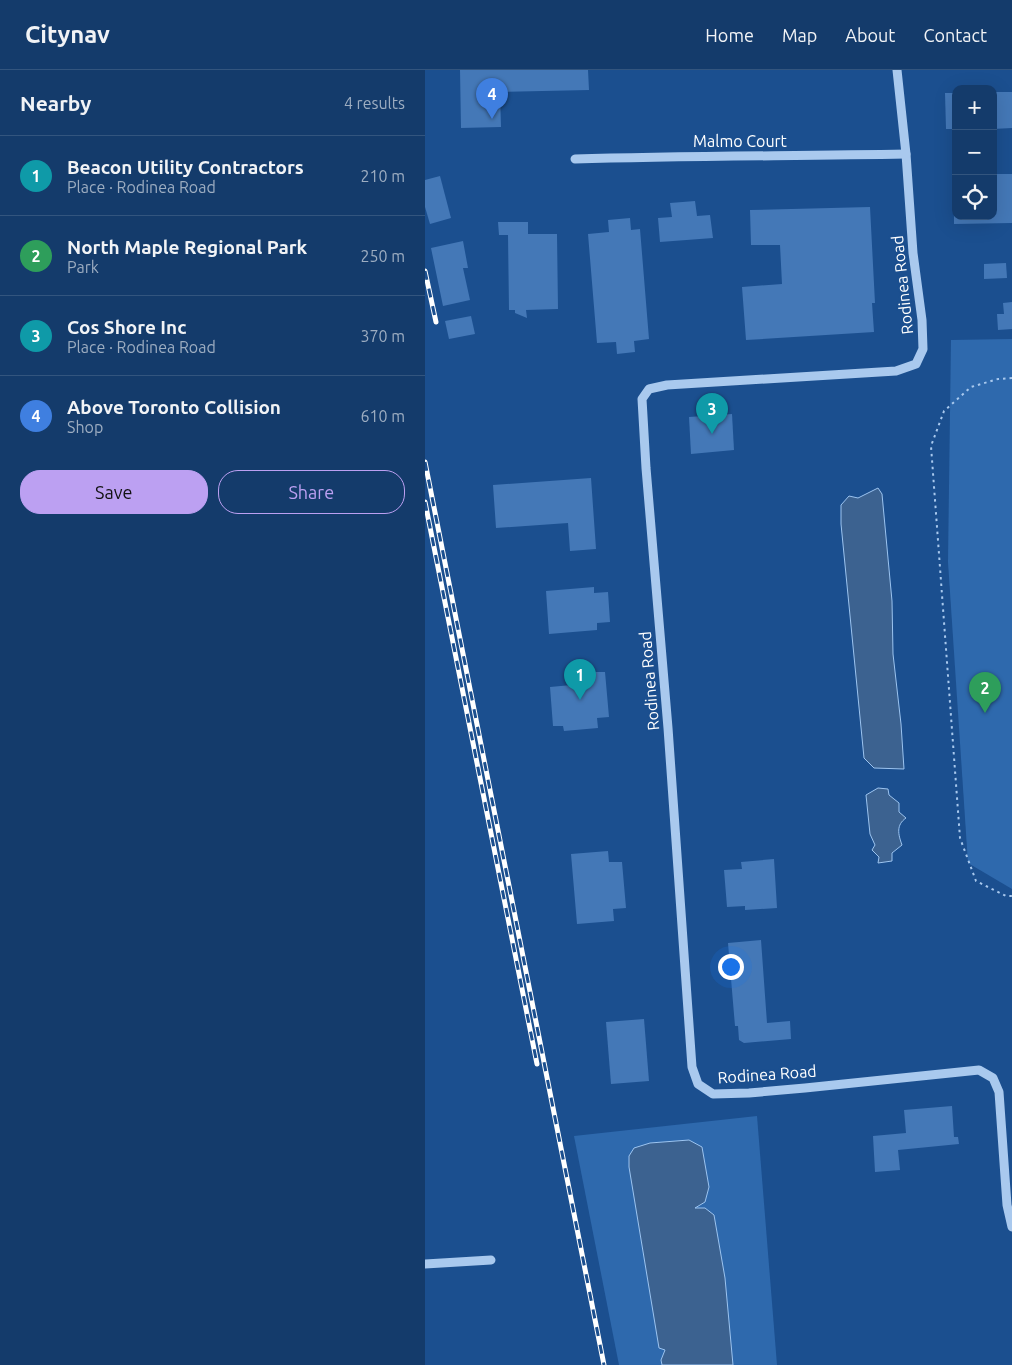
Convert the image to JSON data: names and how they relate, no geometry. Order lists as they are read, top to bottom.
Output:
{
  "streets": {
    "street": ["Malmo Court", "Rodinea Road"]
  },
  "crossings": [
    ["Malmo Court", "Rodinea Road"]
  ],
  "page": {
    "header": "Citynav",
    "nav": [
      "Home",
      "Map",
      "About",
      "Contact"
    ],
    "heading": ["Nearby", "4 results"],
    "pins": [
      "4",
      "3",
      "1",
      "2"
    ],
    "map_buttons": ["+", "−"],
    "list": [
      {
        "mark": "1",
        "name": "Beacon Utility Contractors",
        "note": "Place · Rodinea Road",
        "value": "210 m"
      },
      {
        "mark": "2",
        "name": "North Maple Regional Park",
        "note": "Park",
        "value": "250 m"
      },
      {
        "mark": "3",
        "name": "Cos Shore Inc",
        "note": "Place · Rodinea Road",
        "value": "370 m"
      },
      {
        "mark": "4",
        "name": "Above Toronto Collision",
        "note": "Shop",
        "value": "610 m"
      }
    ],
    "buttons": ["Save", "Share"]
  }
}
